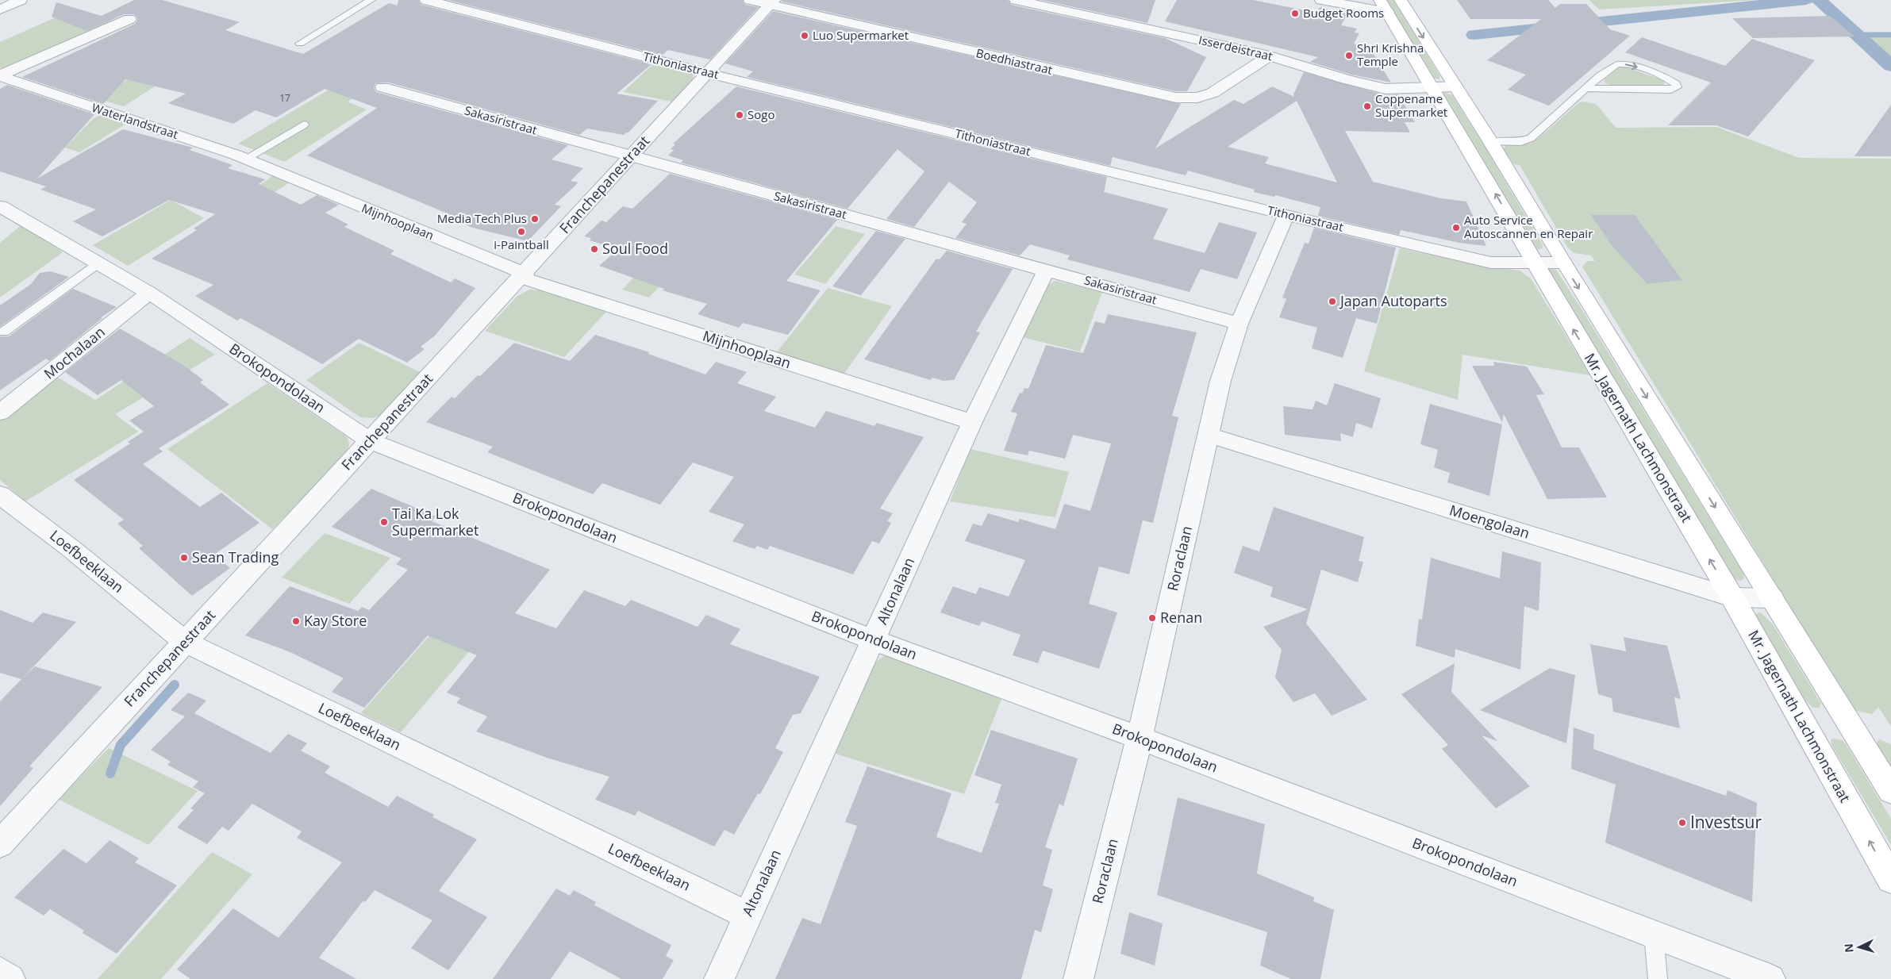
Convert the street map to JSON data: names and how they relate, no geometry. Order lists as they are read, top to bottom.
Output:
{
  "streets": {
    "main road": ["Mr. Jagernath Lachmonstraat"],
    "street": [
      "Isserdeistraat",
      "Boedhiastraat",
      "Tithoniastraat",
      "Sakasiristraat",
      "Waterlandstraat",
      "Franchepanestraat",
      "Mijnhooplaan",
      "Mochalaan",
      "Brokopondolaan",
      "Moengolaan",
      "Roraclaan",
      "Loefbeeklaan",
      "Altonalaan"
    ]
  },
  "crossings": [
    ["Isserdeistraat", "Boedhiastraat"],
    ["Isserdeistraat", "Mr. Jagernath Lachmonstraat"],
    ["Boedhiastraat", "Franchepanestraat"],
    ["Tithoniastraat", "Franchepanestraat"],
    ["Tithoniastraat", "Mr. Jagernath Lachmonstraat"],
    ["Tithoniastraat", "Roraclaan"],
    ["Sakasiristraat", "Franchepanestraat"],
    ["Sakasiristraat", "Roraclaan"],
    ["Sakasiristraat", "Altonalaan"],
    ["Waterlandstraat", "Mijnhooplaan"],
    ["Franchepanestraat", "Mijnhooplaan"],
    ["Franchepanestraat", "Brokopondolaan"],
    ["Franchepanestraat", "Loefbeeklaan"],
    ["Mijnhooplaan", "Altonalaan"],
    ["Mochalaan", "Brokopondolaan"],
    ["Brokopondolaan", "Roraclaan"],
    ["Brokopondolaan", "Altonalaan"],
    ["Mr. Jagernath Lachmonstraat", "Moengolaan"],
    ["Moengolaan", "Roraclaan"],
    ["Loefbeeklaan", "Altonalaan"]
  ],
  "places": [
    "Budget Rooms",
    "Luo Supermarket",
    "Shri Krishna Temple",
    "Coppename Supermarket",
    "Sogo",
    "Media Tech Plus",
    "Auto Service Autoscannen en Repair",
    "i-Paintball",
    "Soul Food",
    "Japan Autoparts",
    "Tai Ka Lok Supermarket",
    "Sean Trading",
    "Renan",
    "Kay Store",
    "Investsur"
  ],
  "house_numbers": ["17"],
  "north": "left"
}
